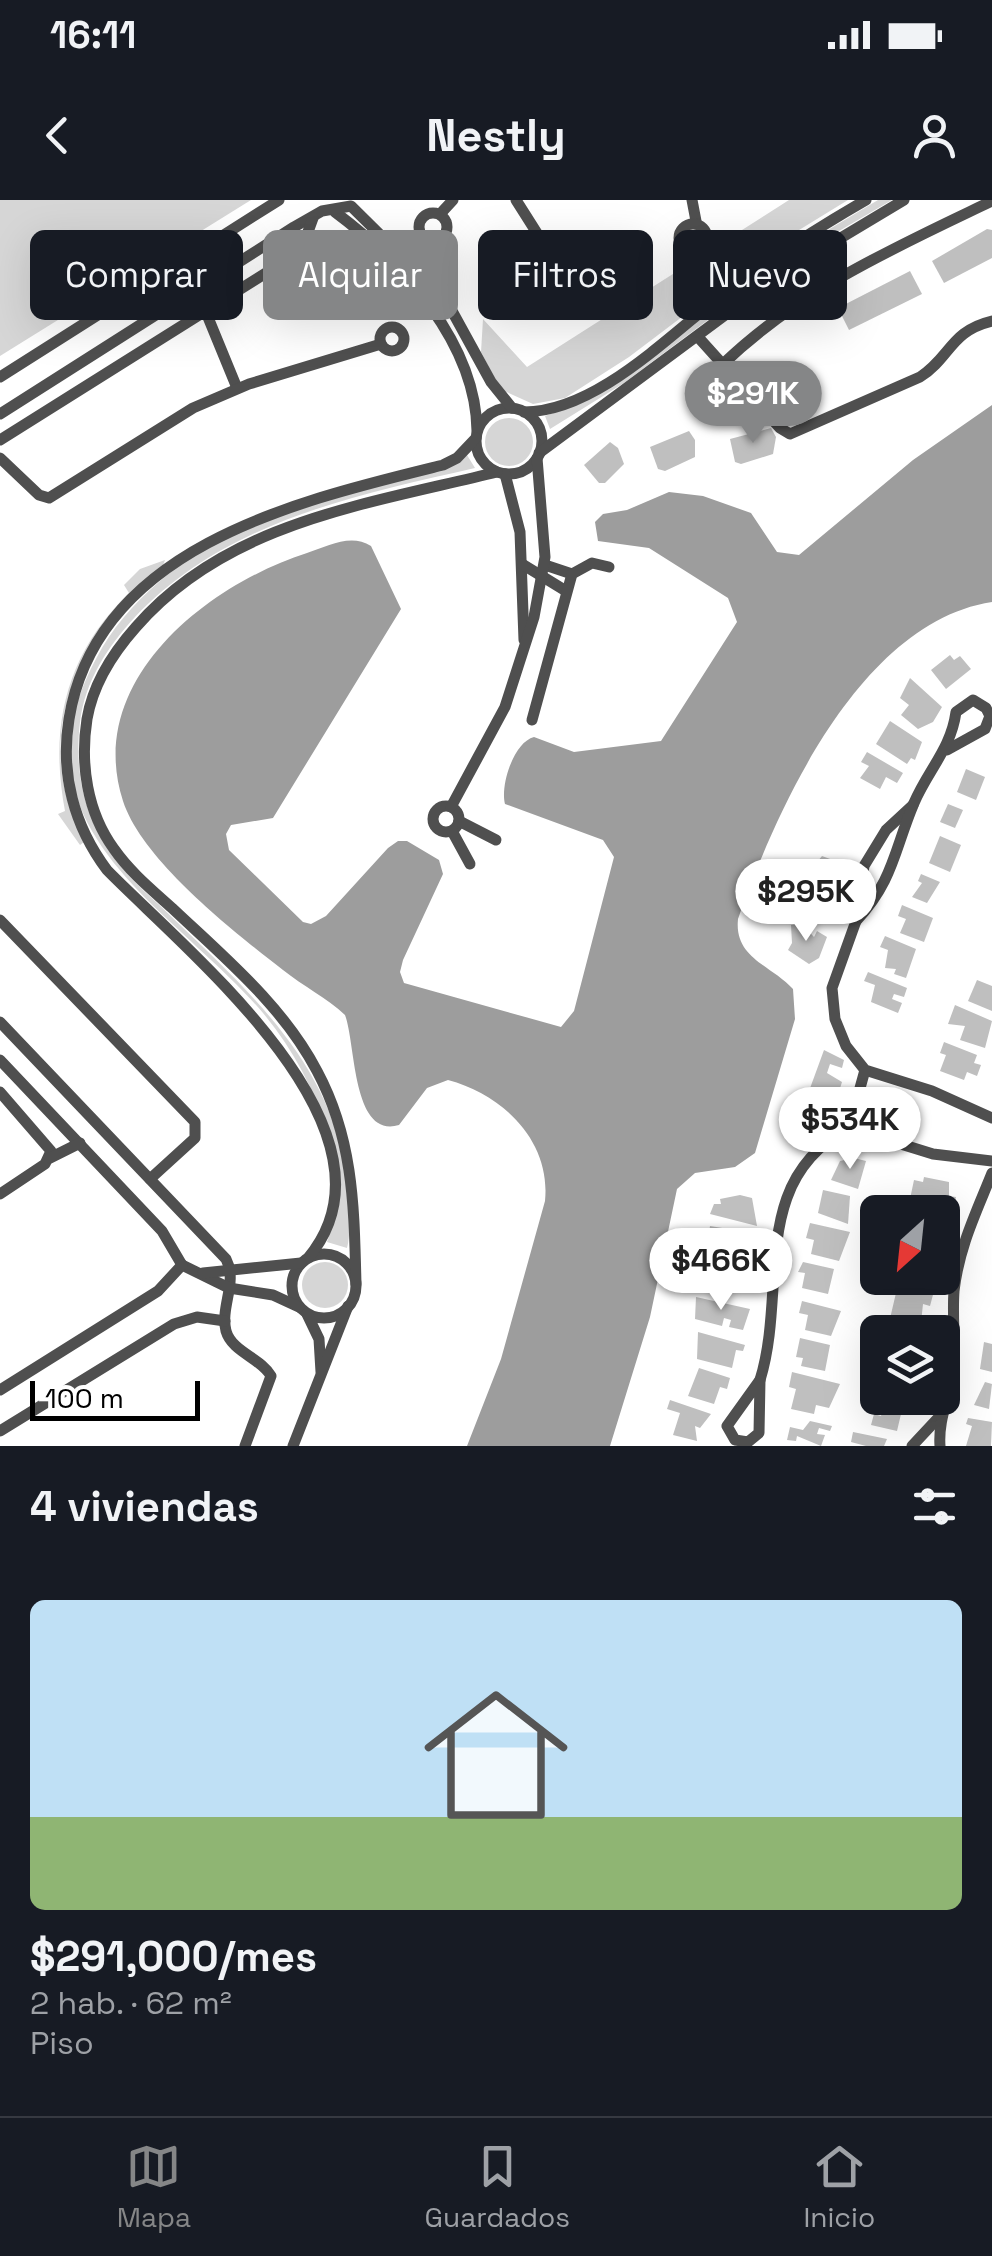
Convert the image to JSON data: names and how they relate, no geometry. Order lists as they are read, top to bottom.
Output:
{
  "scale_bar": "100 m",
  "north": "bottom left",
  "page": {
    "status": "16:11",
    "header": "Nestly",
    "chip": [
      "Comprar",
      "Alquilar",
      "Filtros",
      "Nuevo"
    ],
    "price": [
      "$291K",
      "$295K",
      "$534K",
      "$466K"
    ],
    "scale": "100 m",
    "heading": "4 viviendas",
    "list": [
      {
        "name": "$291,000/mes",
        "note": "2 hab. · 62 m² · Piso"
      }
    ],
    "tabs": ["Mapa", "Guardados", "Inicio"]
  }
}
